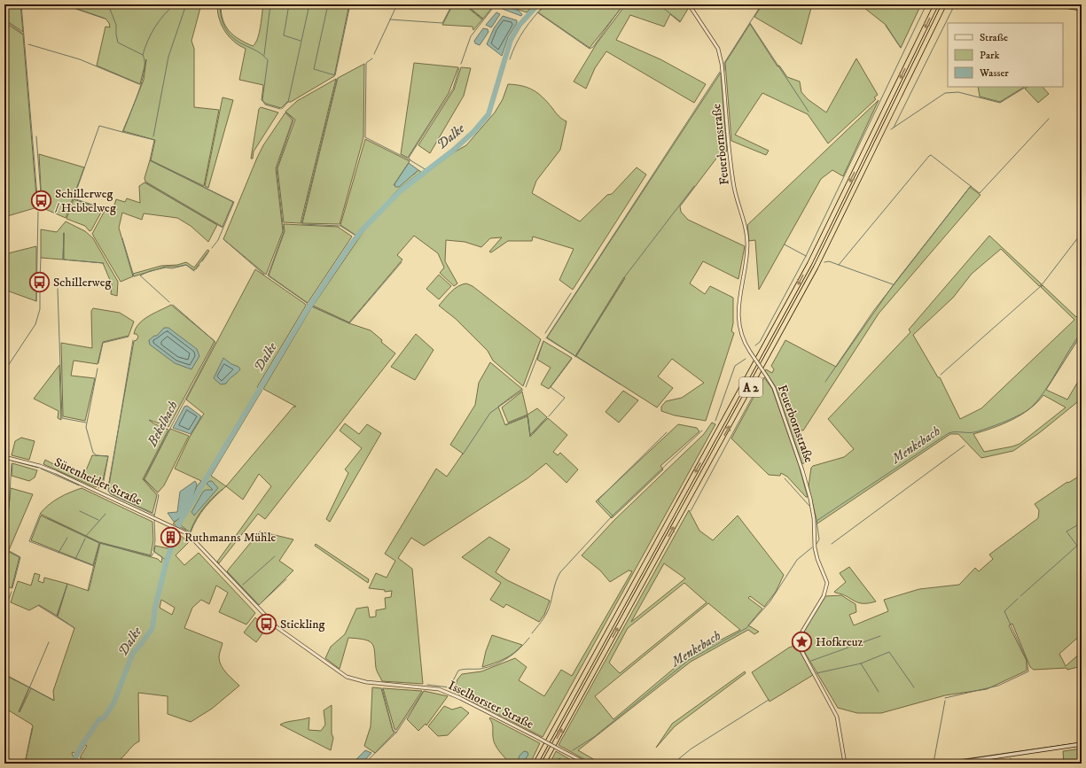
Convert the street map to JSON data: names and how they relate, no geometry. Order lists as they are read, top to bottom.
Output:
{
  "streets": {
    "highway": ["A 2"],
    "street": ["Feuerbornstraße", "Sürenheider Straße", "Isselhorster Straße"]
  },
  "crossings": [
    ["Sürenheider Straße", "Isselhorster Straße"]
  ],
  "water": ["Dalke", "Bekelbach", "Menkebach"],
  "places": {
    "bus stop": ["Schillerweg / Hebbelweg", "Schillerweg", "Stickling"],
    "building": ["Ruthmanns Mühle"],
    "place": ["Hofkreuz"]
  },
  "legend": ["Straße", "Park", "Wasser"]
}
